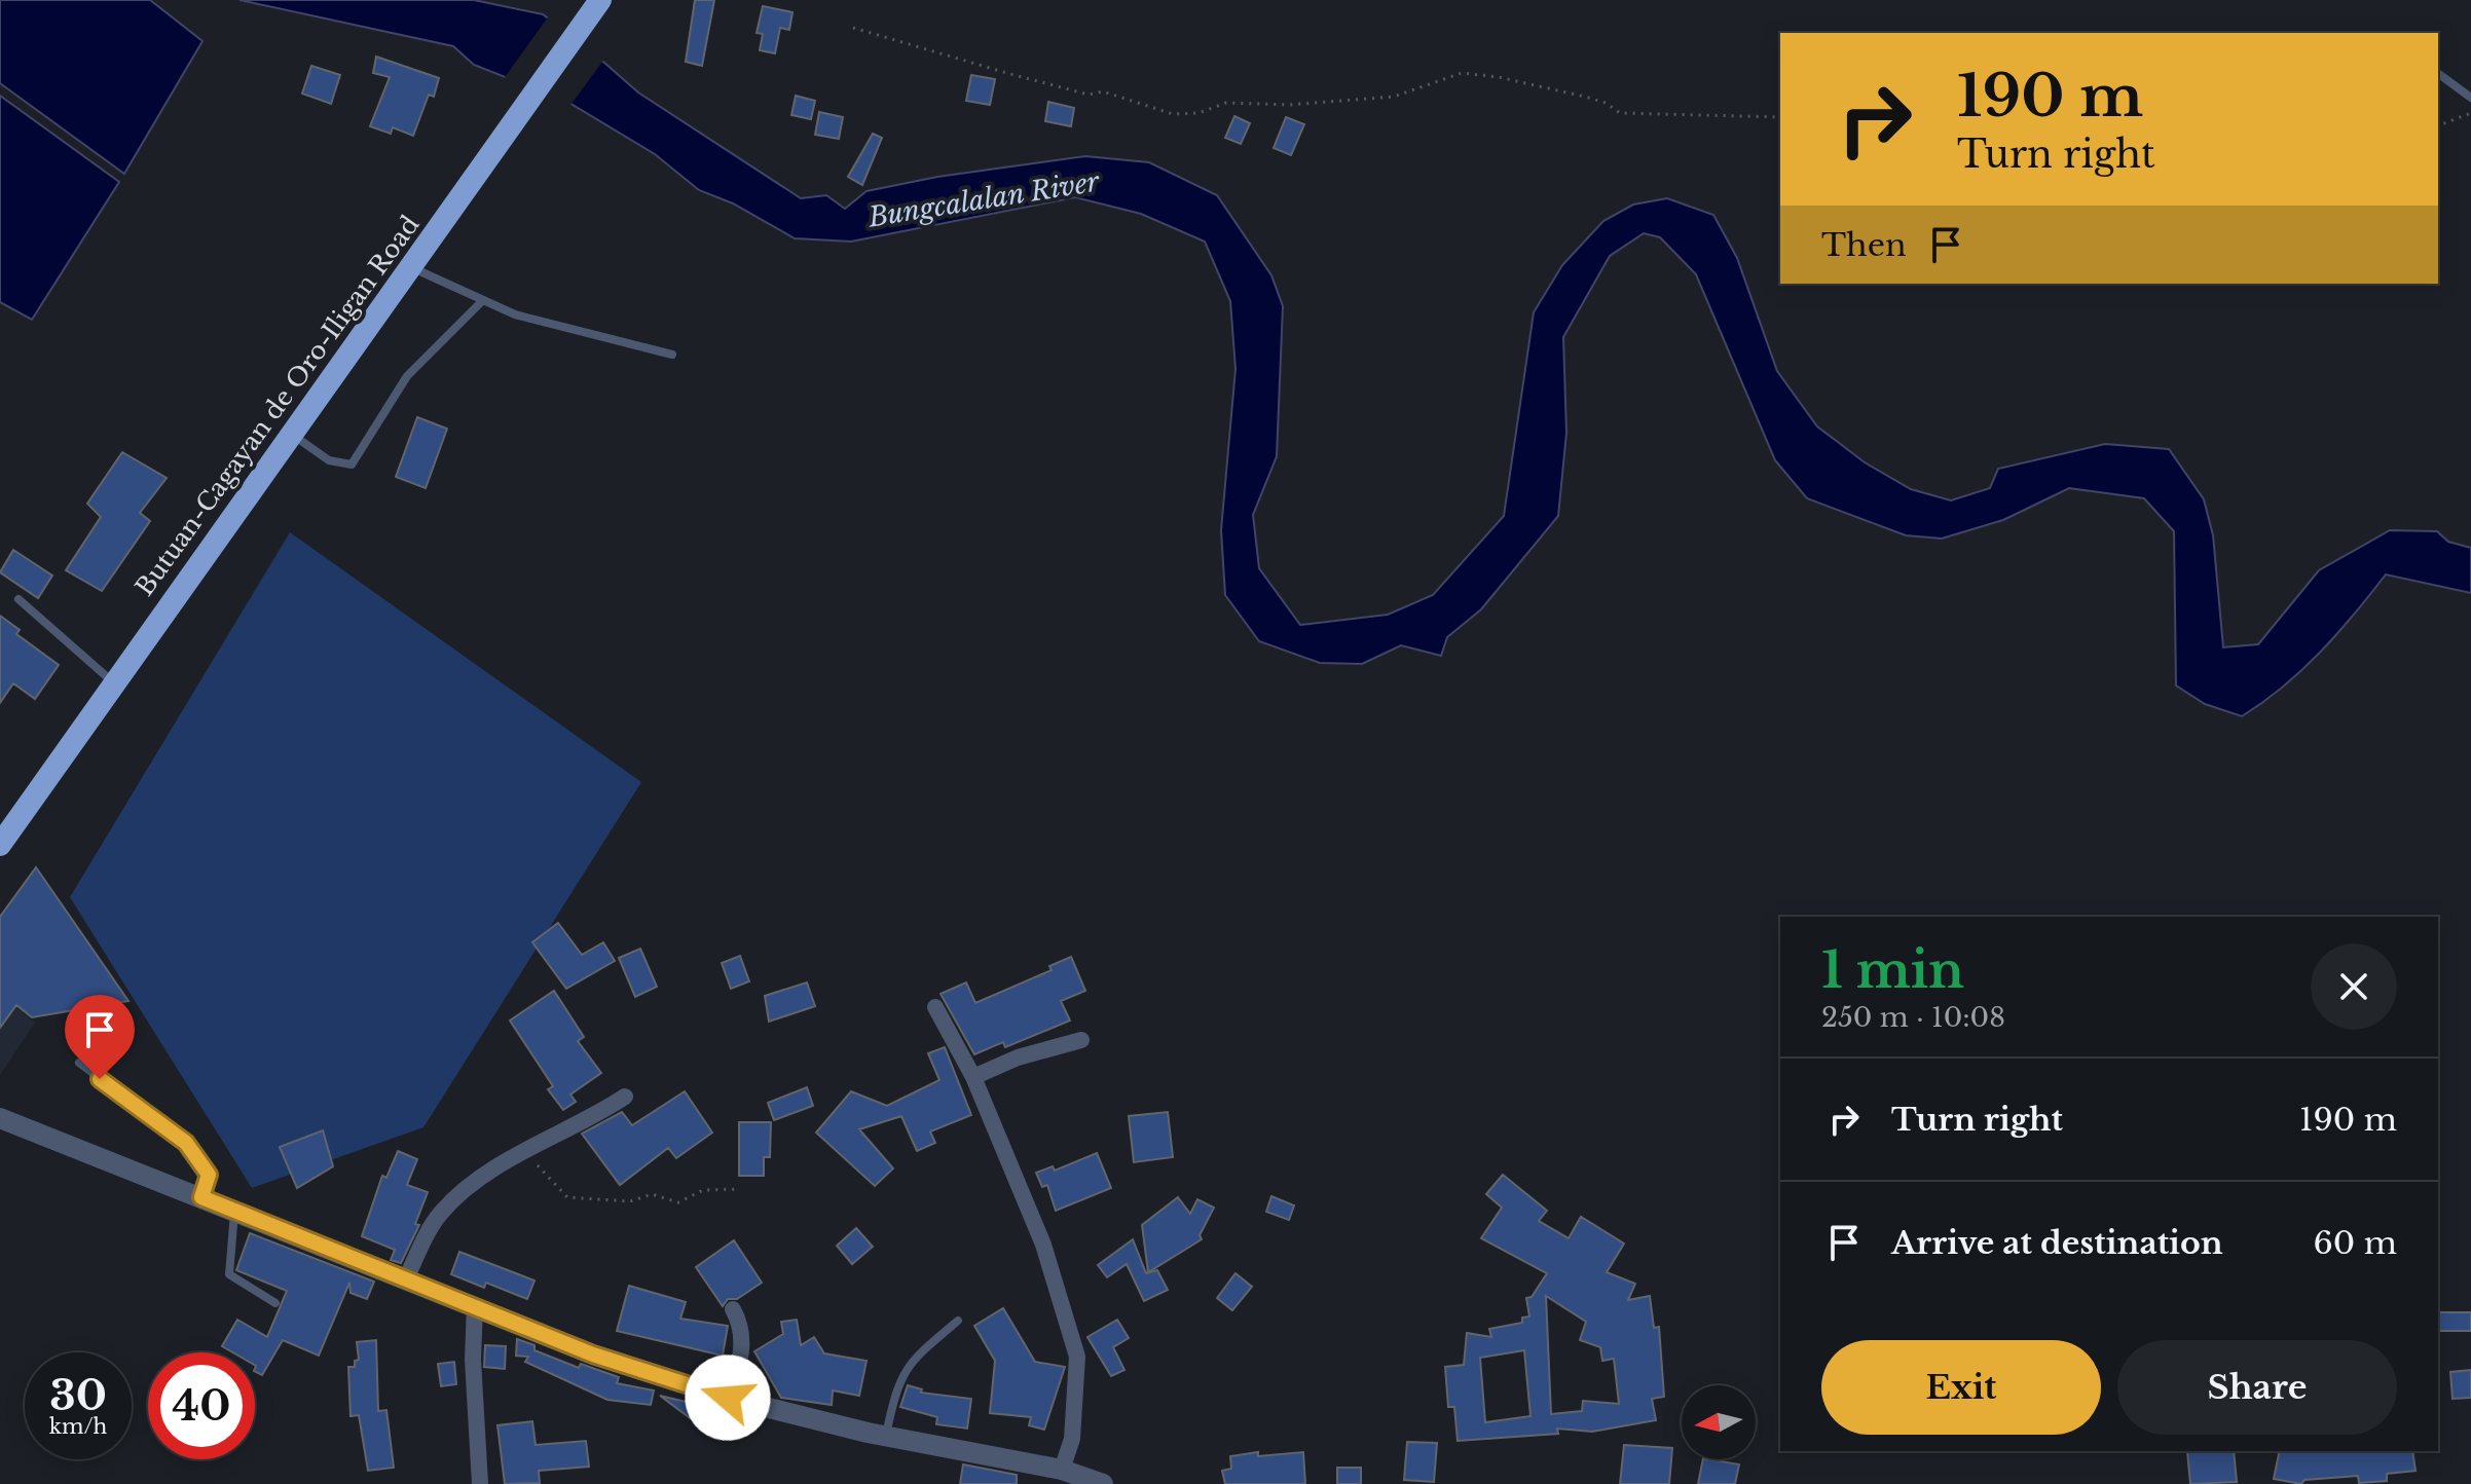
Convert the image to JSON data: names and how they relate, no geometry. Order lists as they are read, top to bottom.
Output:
{
  "streets": {
    "highway": ["Butuan-Cagayan de Oro-Iligan Road"]
  },
  "water": ["Bungcalalan River"],
  "north": "left",
  "page": {
    "turn": ["190 m", "Turn right"],
    "then": "Then",
    "heading": ["1 min", "250 m · 10:08"],
    "list": [
      {
        "name": "Turn right",
        "value": "190 m"
      },
      {
        "name": "Arrive at destination",
        "value": "60 m"
      }
    ],
    "buttons": ["Exit", "Share"],
    "speed": "30 km/h",
    "limit": "40"
  }
}
